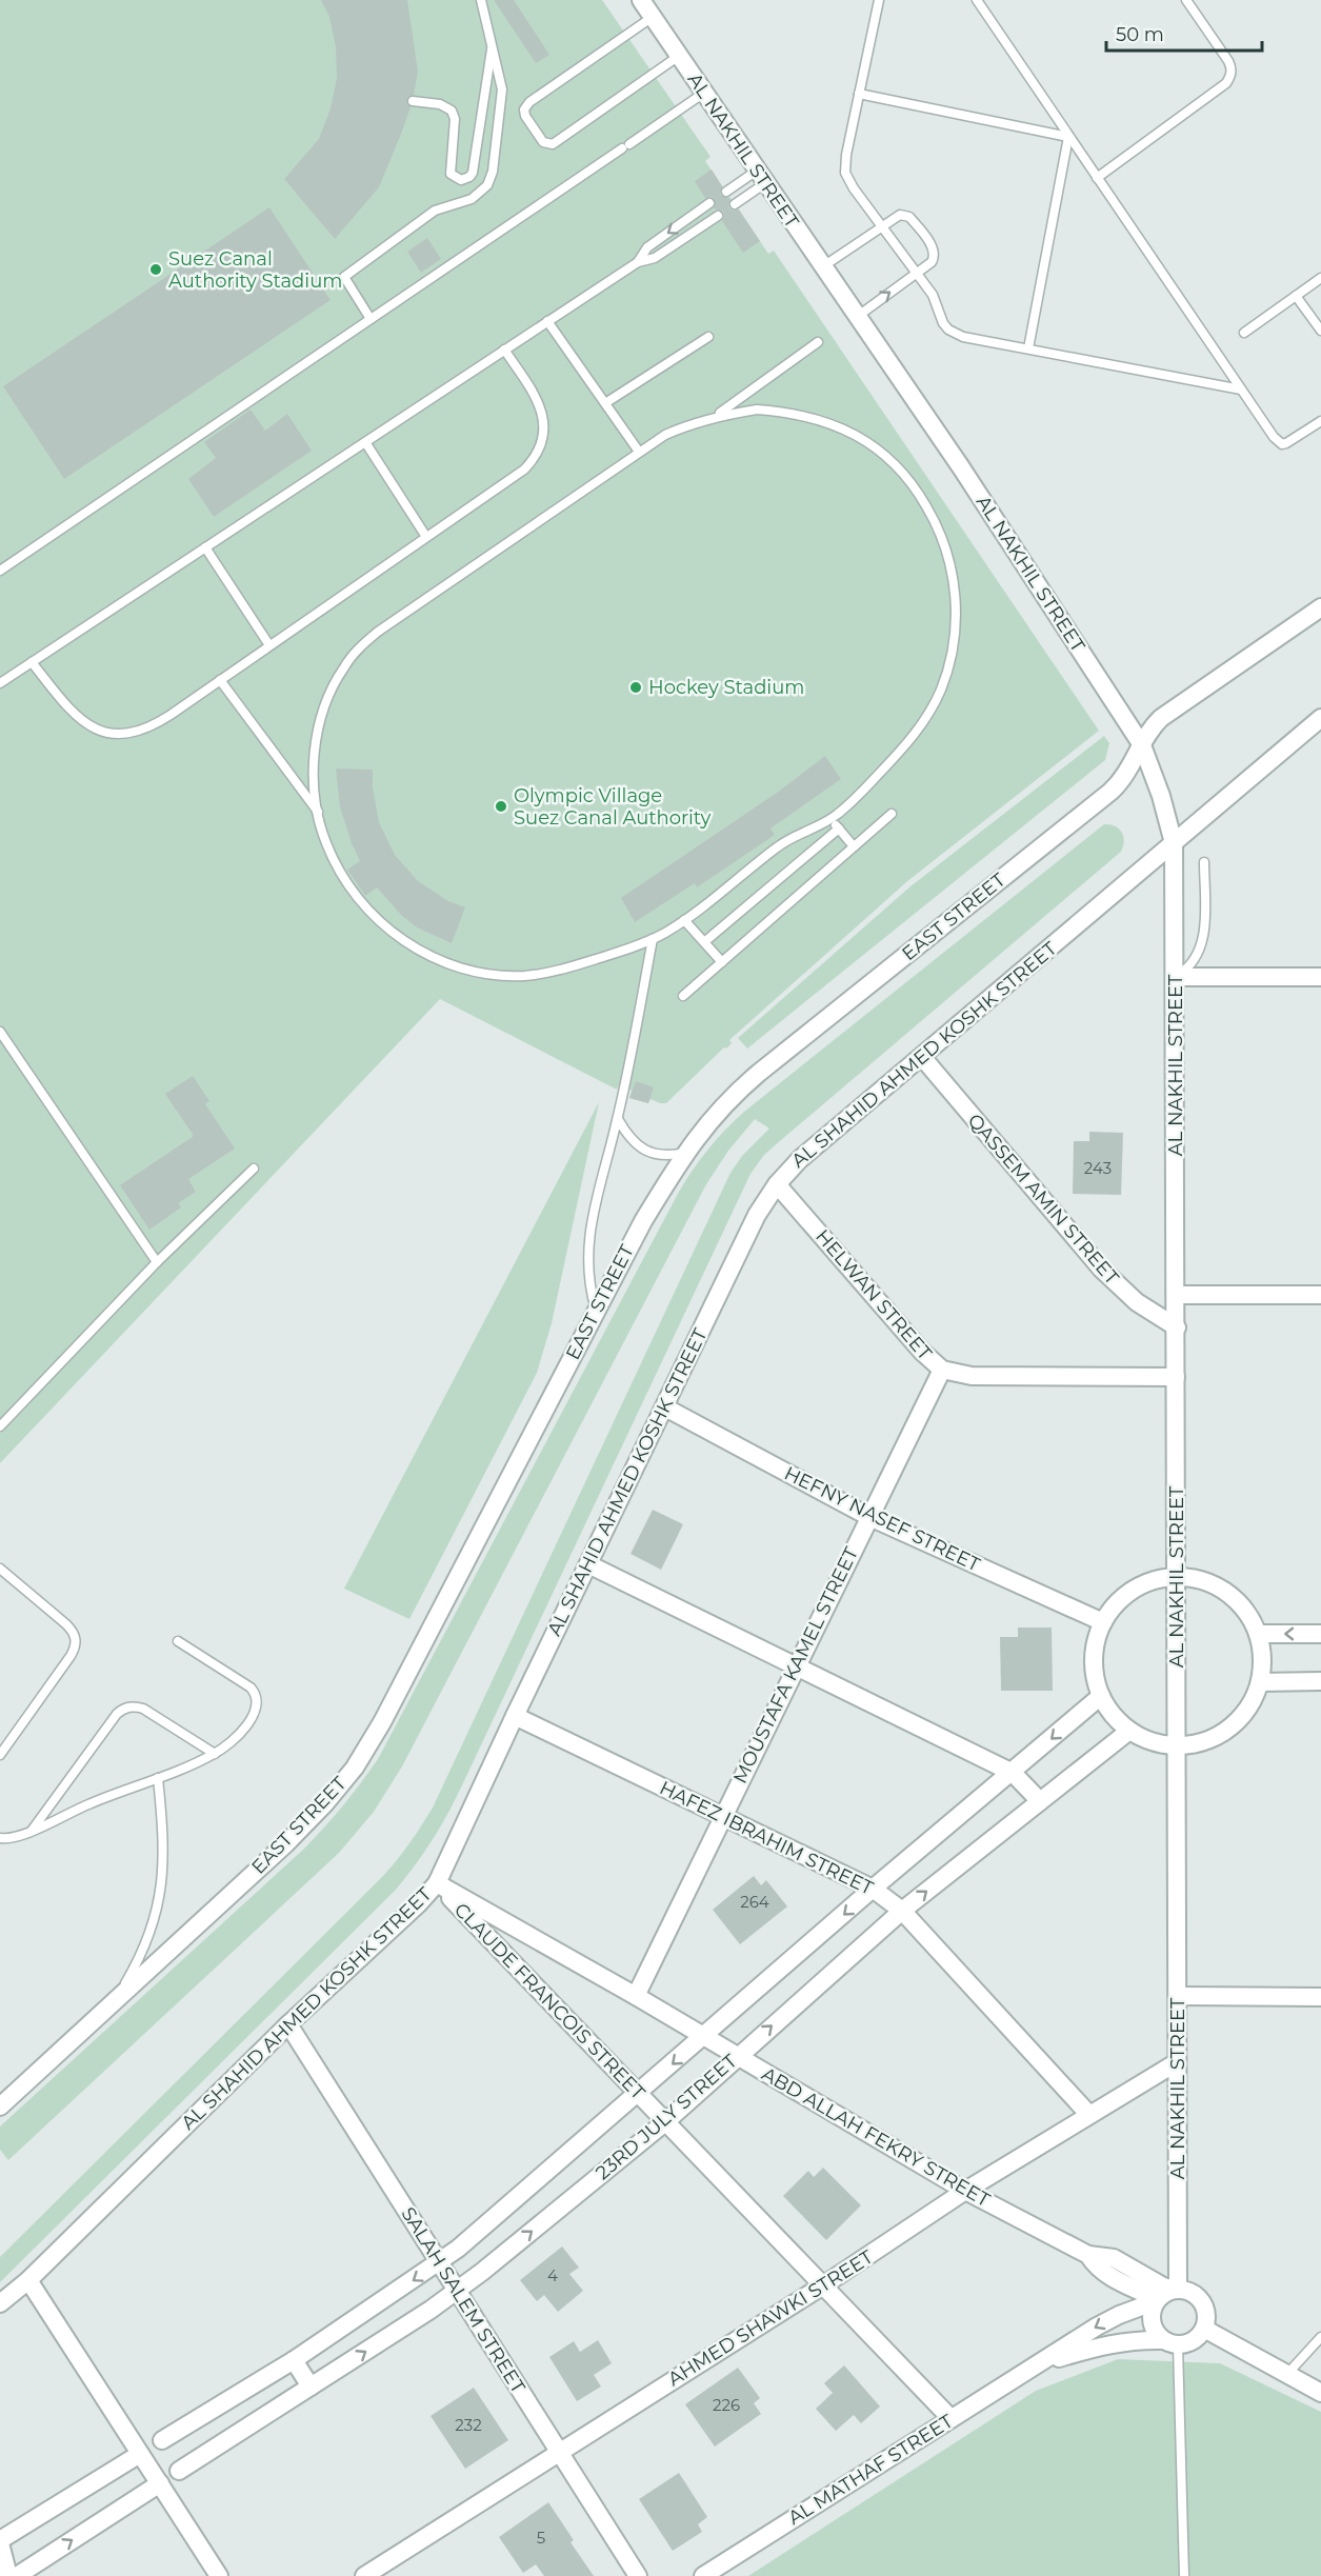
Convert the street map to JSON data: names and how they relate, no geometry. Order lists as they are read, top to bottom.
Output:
{
  "streets": {
    "street": [
      "AL NAKHIL STREET",
      "EAST STREET",
      "AL SHAHID AHMED KOSHK STREET",
      "QASSEM AMIN STREET",
      "HELWAN STREET",
      "HEFNY NASEF STREET",
      "MOUSTAFA KAMEL STREET",
      "HAFEZ IBRAHIM STREET",
      "CLAUDE FRANCOIS STREET",
      "23RD JULY STREET",
      "ABD ALLAH FEKRY STREET",
      "SALAH SALEM STREET",
      "AHMED SHAWKI STREET",
      "AL MATHAF STREET"
    ]
  },
  "crossings": [
    ["AL NAKHIL STREET", "EAST STREET"],
    ["AL NAKHIL STREET", "AL SHAHID AHMED KOSHK STREET"],
    ["AL NAKHIL STREET", "QASSEM AMIN STREET"],
    ["AL NAKHIL STREET", "HELWAN STREET"],
    ["AL NAKHIL STREET", "ABD ALLAH FEKRY STREET"],
    ["AL NAKHIL STREET", "AHMED SHAWKI STREET"],
    ["AL NAKHIL STREET", "AL MATHAF STREET"],
    ["AL SHAHID AHMED KOSHK STREET", "QASSEM AMIN STREET"],
    ["AL SHAHID AHMED KOSHK STREET", "HELWAN STREET"],
    ["AL SHAHID AHMED KOSHK STREET", "HEFNY NASEF STREET"],
    ["AL SHAHID AHMED KOSHK STREET", "HAFEZ IBRAHIM STREET"],
    ["AL SHAHID AHMED KOSHK STREET", "CLAUDE FRANCOIS STREET"],
    ["AL SHAHID AHMED KOSHK STREET", "ABD ALLAH FEKRY STREET"],
    ["AL SHAHID AHMED KOSHK STREET", "SALAH SALEM STREET"],
    ["HELWAN STREET", "MOUSTAFA KAMEL STREET"],
    ["HEFNY NASEF STREET", "MOUSTAFA KAMEL STREET"],
    ["MOUSTAFA KAMEL STREET", "HAFEZ IBRAHIM STREET"],
    ["MOUSTAFA KAMEL STREET", "ABD ALLAH FEKRY STREET"],
    ["HAFEZ IBRAHIM STREET", "23RD JULY STREET"],
    ["HAFEZ IBRAHIM STREET", "AHMED SHAWKI STREET"],
    ["CLAUDE FRANCOIS STREET", "23RD JULY STREET"],
    ["CLAUDE FRANCOIS STREET", "ABD ALLAH FEKRY STREET"],
    ["CLAUDE FRANCOIS STREET", "AHMED SHAWKI STREET"],
    ["CLAUDE FRANCOIS STREET", "AL MATHAF STREET"],
    ["23RD JULY STREET", "ABD ALLAH FEKRY STREET"],
    ["23RD JULY STREET", "SALAH SALEM STREET"],
    ["ABD ALLAH FEKRY STREET", "AHMED SHAWKI STREET"],
    ["ABD ALLAH FEKRY STREET", "AL MATHAF STREET"],
    ["SALAH SALEM STREET", "AHMED SHAWKI STREET"]
  ],
  "places": ["Suez Canal Authority Stadium", "Hockey Stadium", "Olympic Village Suez Canal Authority"],
  "house_numbers": [
    "243",
    "264",
    "4",
    "226",
    "232",
    "5"
  ],
  "scale_bar": "50 m"
}
